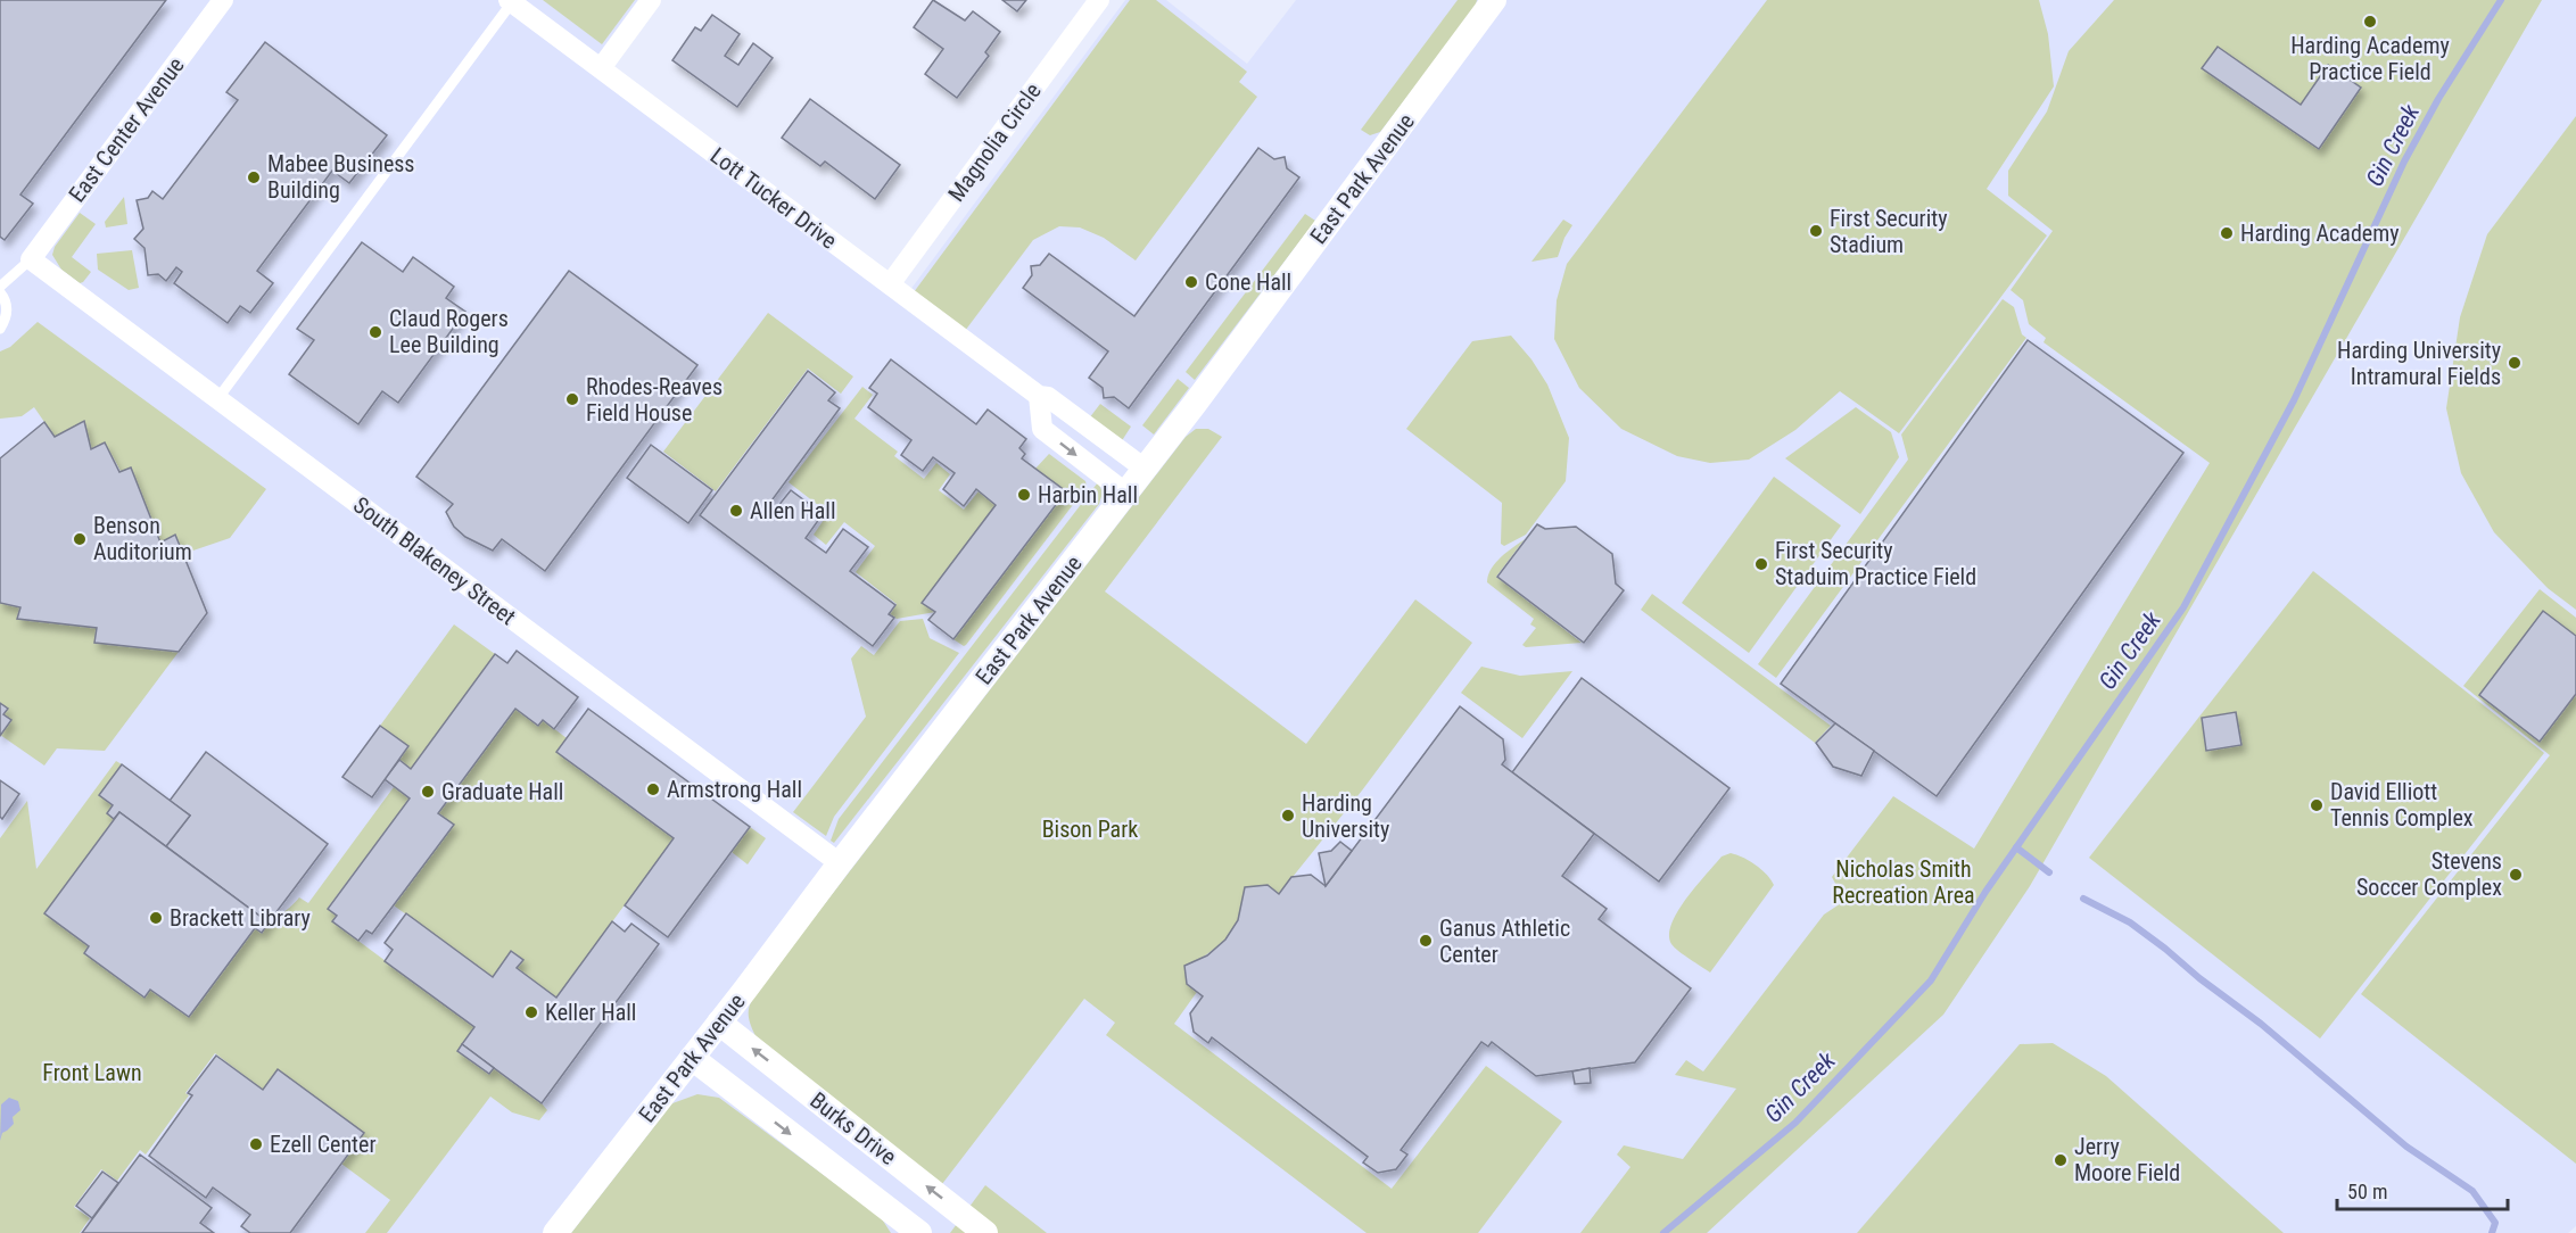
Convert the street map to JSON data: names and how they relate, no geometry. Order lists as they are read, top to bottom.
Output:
{
  "streets": {
    "street": [
      "East Center Avenue",
      "Magnolia Circle",
      "East Park Avenue",
      "Lott Tucker Drive",
      "South Blakeney Street",
      "Burks Drive"
    ]
  },
  "crossings": [
    ["East Center Avenue", "South Blakeney Street"],
    ["Magnolia Circle", "Lott Tucker Drive"],
    ["East Park Avenue", "Lott Tucker Drive"],
    ["East Park Avenue", "South Blakeney Street"],
    ["East Park Avenue", "Burks Drive"]
  ],
  "water": ["Gin Creek"],
  "parks": ["Bison Park", "Nicholas Smith Recreation Area", "Front Lawn"],
  "places": [
    "Harding Academy Practice Field",
    "Mabee Business Building",
    "First Security Stadium",
    "Harding Academy",
    "Cone Hall",
    "Claud Rogers Lee Building",
    "Harding University Intramural Fields",
    "Rhodes-Reaves Field House",
    "Harbin Hall",
    "Allen Hall",
    "Benson Auditorium",
    "First Security Staduim Practice Field",
    "Armstrong Hall",
    "Graduate Hall",
    "David Elliott Tennis Complex",
    "Harding University",
    "Stevens Soccer Complex",
    "Brackett Library",
    "Ganus Athletic Center",
    "Keller Hall",
    "Ezell Center",
    "Jerry Moore Field"
  ],
  "scale_bar": "50 m"
}
